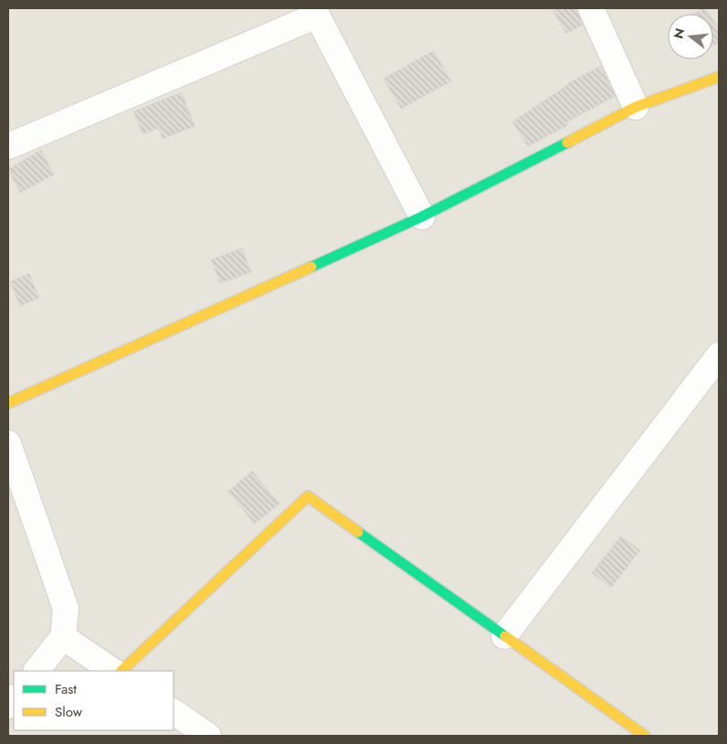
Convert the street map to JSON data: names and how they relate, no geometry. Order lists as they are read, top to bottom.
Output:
{
  "legend": ["Fast", "Slow"],
  "north": "left"
}
